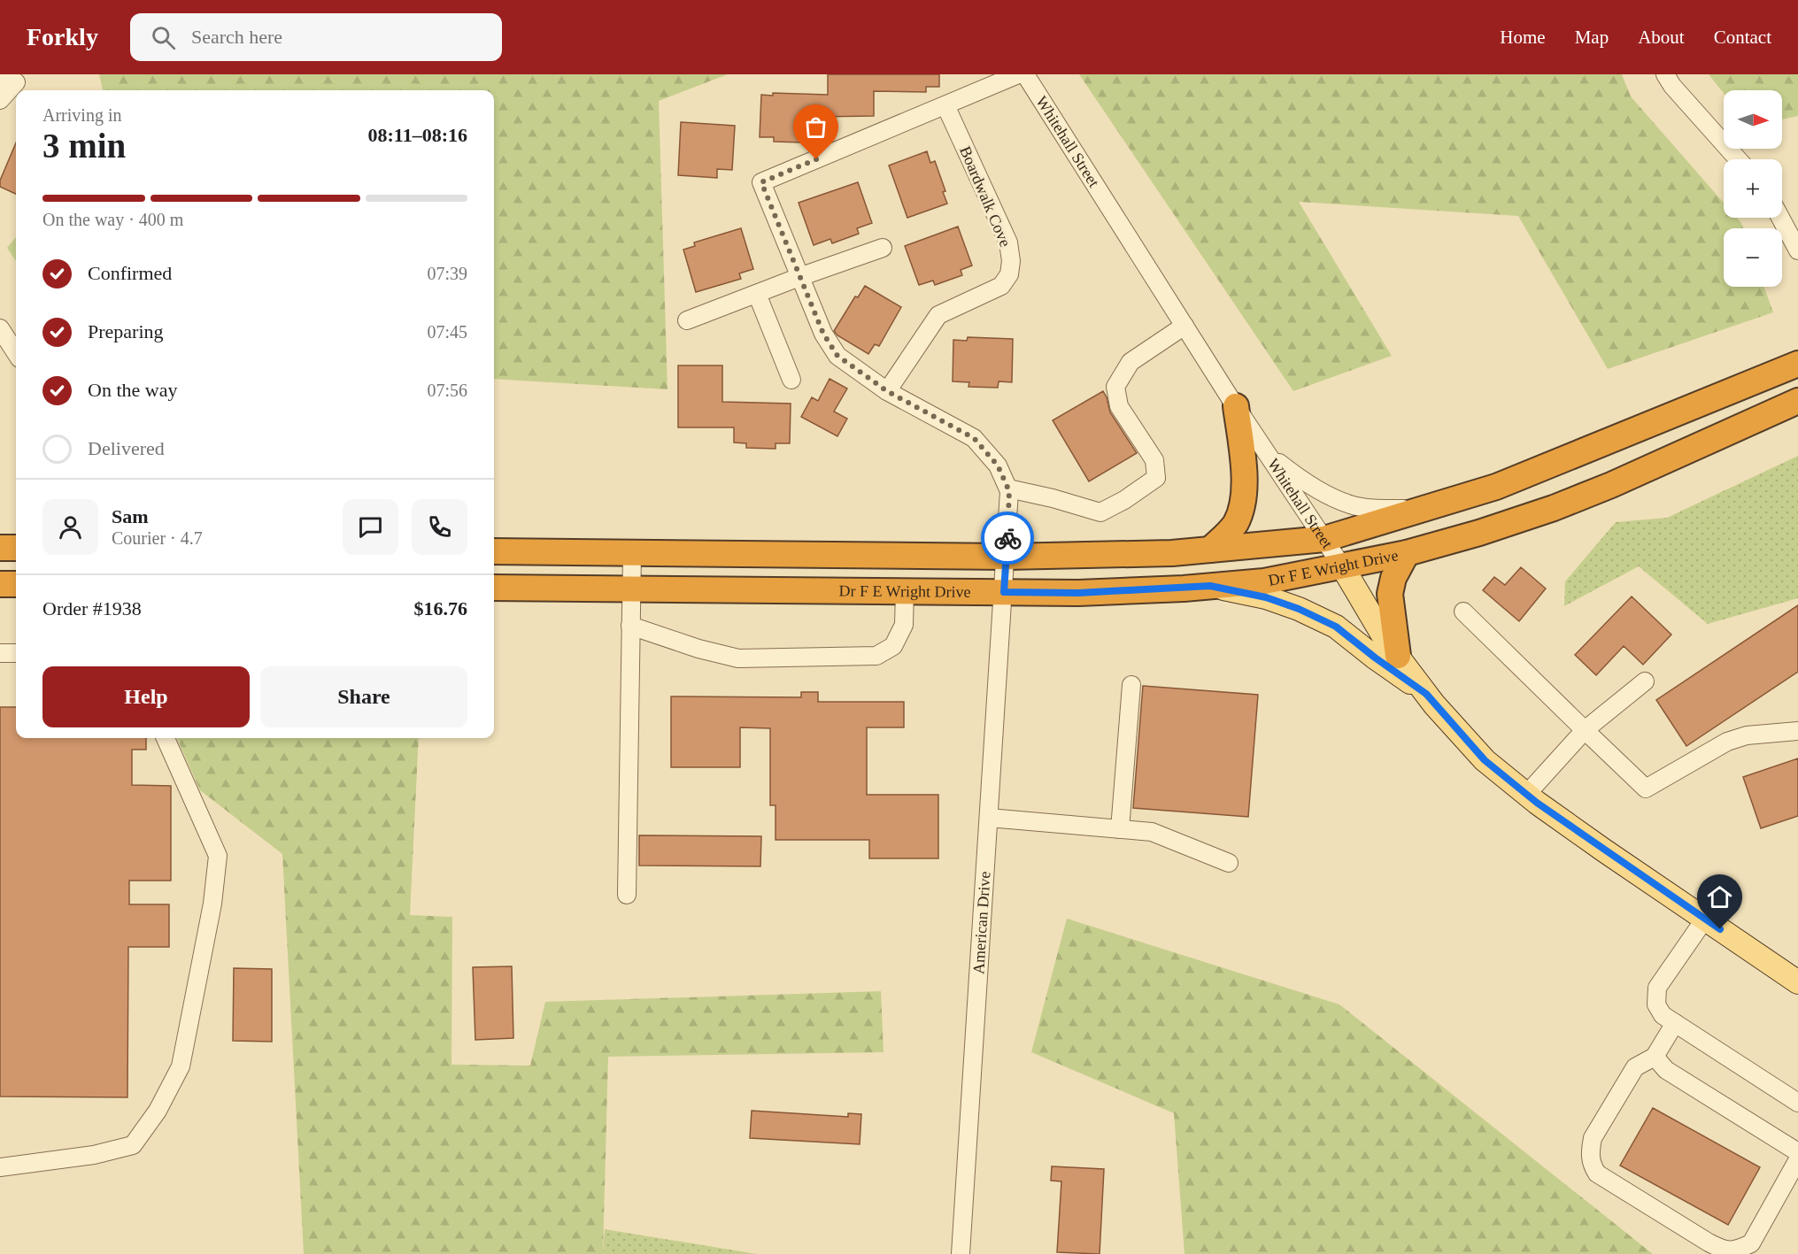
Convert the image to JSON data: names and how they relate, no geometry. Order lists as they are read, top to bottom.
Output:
{
  "streets": {
    "highway": ["Dr F E Wright Drive"],
    "main road": ["Whitehall Street"],
    "street": ["Boardwalk Cove", "American Drive"]
  },
  "crossings": [
    ["Whitehall Street", "Dr F E Wright Drive"],
    ["Dr F E Wright Drive", "American Drive"]
  ],
  "north": "right",
  "page": {
    "header": "Forkly",
    "search": "Search here",
    "nav": [
      "Home",
      "Map",
      "About",
      "Contact"
    ],
    "map_buttons": ["+", "−"],
    "heading": ["3 min", "Arriving in", "08:11–08:16"],
    "panel": [
      "Sam",
      "Courier · 4.7",
      "Order #1938",
      "$16.76"
    ],
    "bar": "On the way · 400 m",
    "list": [
      ["Confirmed", "07:39"],
      ["Preparing", "07:45"],
      ["On the way", "07:56"],
      "Delivered"
    ],
    "buttons": ["Help", "Share"]
  }
}
